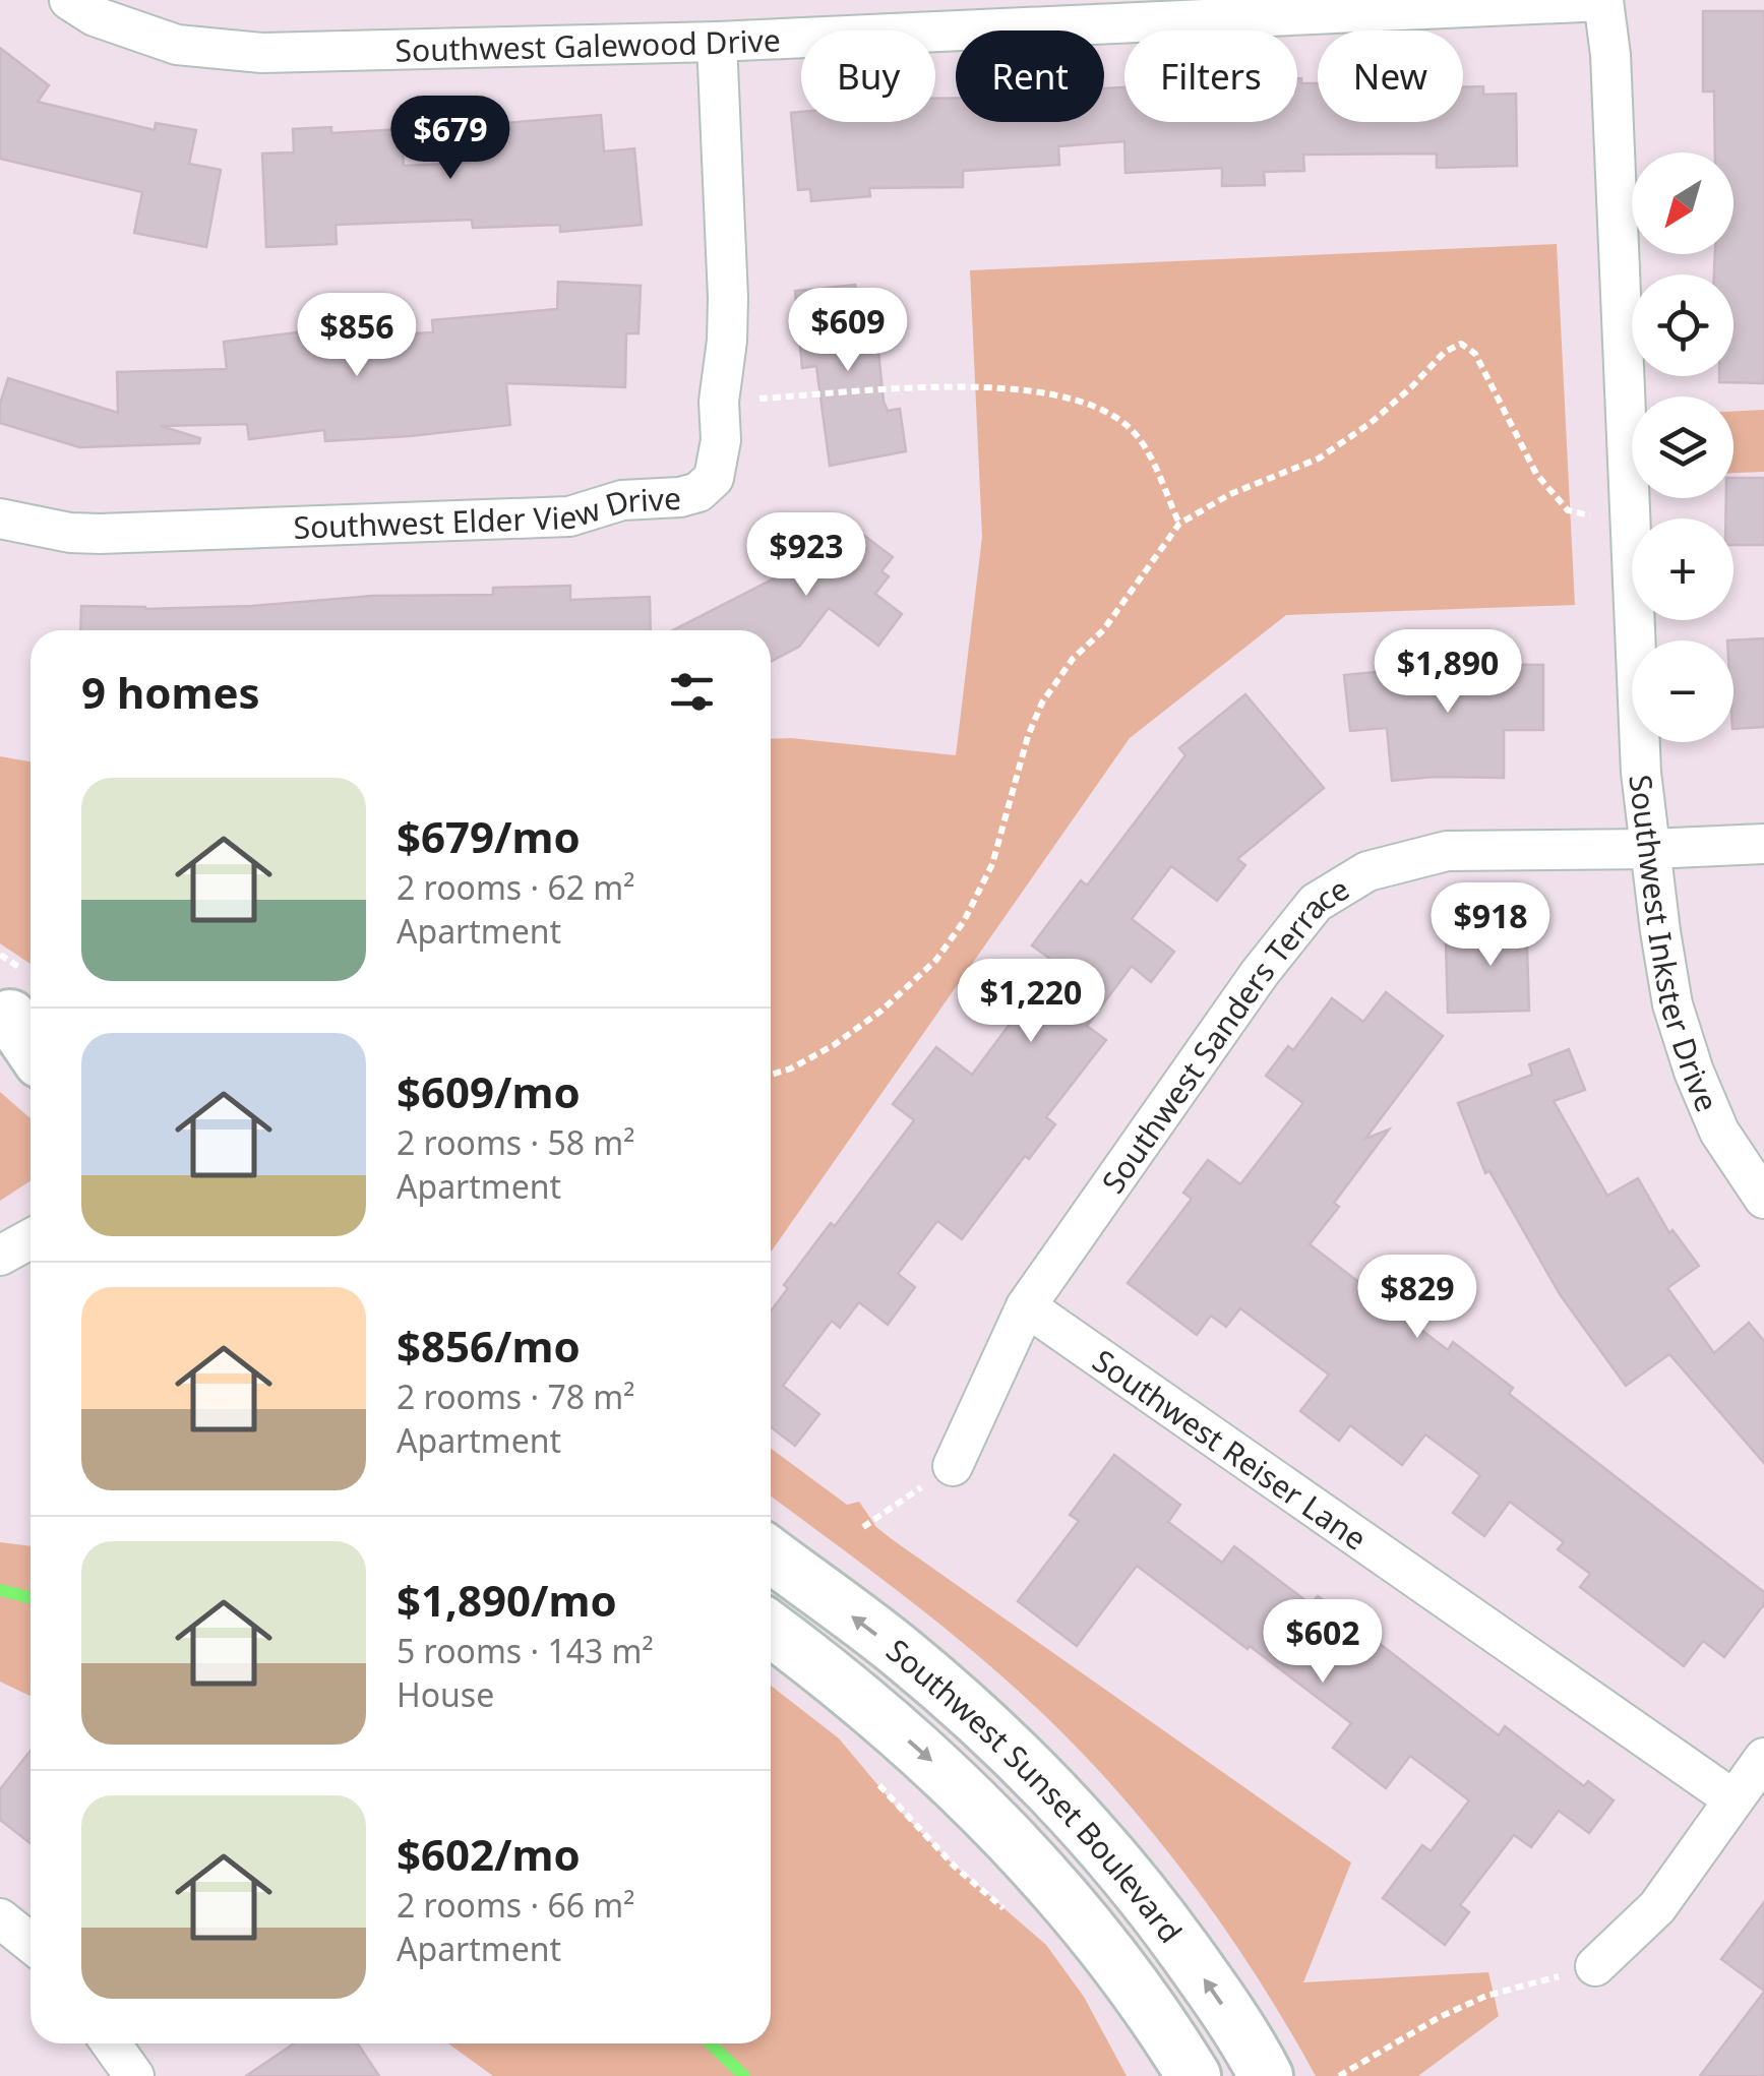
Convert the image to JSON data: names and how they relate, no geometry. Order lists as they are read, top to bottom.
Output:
{
  "streets": {
    "main road": ["Southwest Sunset Boulevard"],
    "street": [
      "Southwest Galewood Drive",
      "Southwest Elder View Drive",
      "Southwest Inkster Drive",
      "Southwest Sanders Terrace",
      "Southwest Reiser Lane"
    ]
  },
  "crossings": [
    ["Southwest Galewood Drive", "Southwest Elder View Drive"],
    ["Southwest Galewood Drive", "Southwest Inkster Drive"],
    ["Southwest Inkster Drive", "Southwest Sanders Terrace"],
    ["Southwest Sanders Terrace", "Southwest Reiser Lane"]
  ],
  "north": "bottom left",
  "page": {
    "chip": [
      "Buy",
      "Rent",
      "Filters",
      "New"
    ],
    "price": [
      "$679",
      "$609",
      "$856",
      "$923",
      "$1,890",
      "$918",
      "$1,220",
      "$829",
      "$602"
    ],
    "map_buttons": ["+", "−"],
    "heading": "9 homes",
    "list": [
      {
        "name": "$679/mo",
        "note": "2 rooms · 62 m² · Apartment"
      },
      {
        "name": "$609/mo",
        "note": "2 rooms · 58 m² · Apartment"
      },
      {
        "name": "$856/mo",
        "note": "2 rooms · 78 m² · Apartment"
      },
      {
        "name": "$1,890/mo",
        "note": "5 rooms · 143 m² · House"
      },
      {
        "name": "$602/mo",
        "note": "2 rooms · 66 m² · Apartment"
      }
    ]
  }
}
